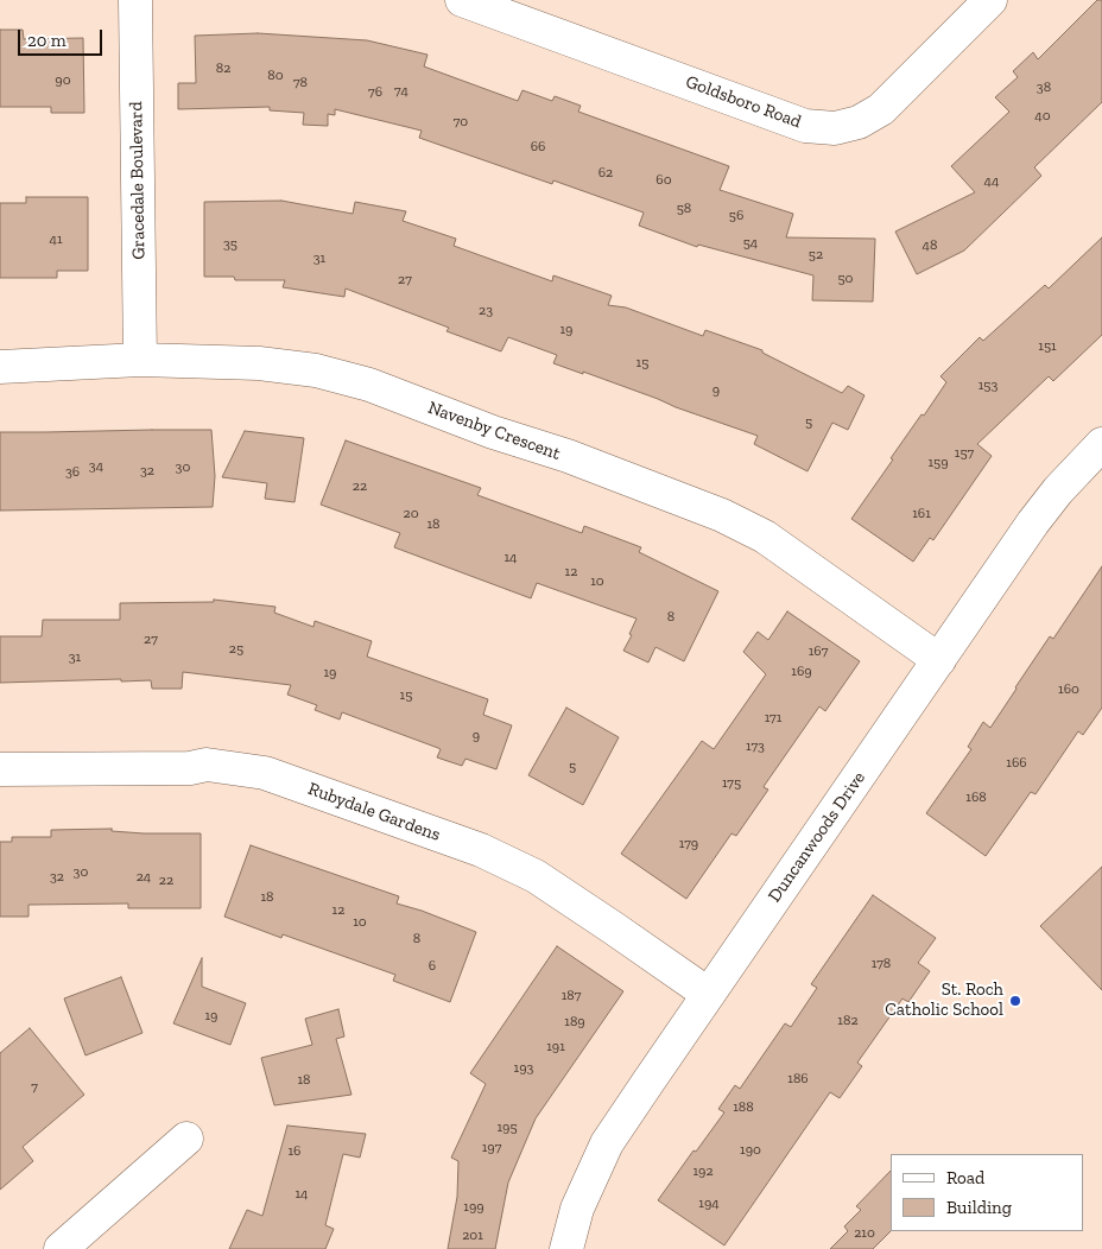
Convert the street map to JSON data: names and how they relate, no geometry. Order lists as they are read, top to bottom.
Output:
{
  "streets": {
    "street": [
      "Goldsboro Road",
      "Gracedale Boulevard",
      "Navenby Crescent",
      "Rubydale Gardens",
      "Duncanwoods Drive"
    ]
  },
  "crossings": [
    ["Gracedale Boulevard", "Navenby Crescent"],
    ["Navenby Crescent", "Duncanwoods Drive"],
    ["Rubydale Gardens", "Duncanwoods Drive"]
  ],
  "places": ["St. Roch Catholic School"],
  "house_numbers": [
    "82",
    "80",
    "90",
    "78",
    "38",
    "74",
    "76",
    "40",
    "70",
    "66",
    "62",
    "60",
    "44",
    "58",
    "56",
    "41",
    "54",
    "35",
    "48",
    "52",
    "31",
    "50",
    "27",
    "23",
    "19",
    "151",
    "15",
    "153",
    "9",
    "5",
    "157",
    "159",
    "34",
    "30",
    "32",
    "36",
    "22",
    "20",
    "161",
    "18",
    "14",
    "12",
    "10",
    "8",
    "27",
    "25",
    "167",
    "31",
    "169",
    "19",
    "160",
    "15",
    "171",
    "9",
    "173",
    "166",
    "5",
    "175",
    "168",
    "179",
    "30",
    "32",
    "24",
    "22",
    "18",
    "12",
    "10",
    "8",
    "178",
    "6",
    "187",
    "19",
    "182",
    "189",
    "191",
    "193",
    "186",
    "18",
    "7",
    "188",
    "195",
    "197",
    "190",
    "16",
    "192",
    "14",
    "194",
    "199",
    "210",
    "201"
  ],
  "legend": ["Road", "Building"],
  "scale_bar": "20 m"
}
